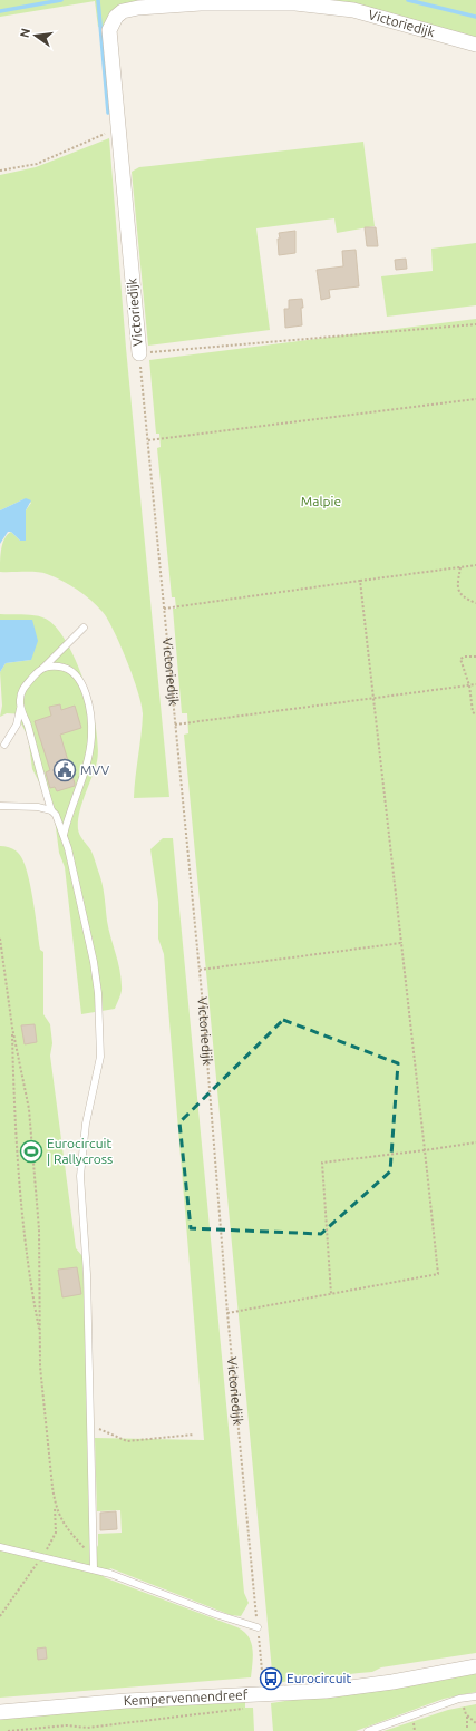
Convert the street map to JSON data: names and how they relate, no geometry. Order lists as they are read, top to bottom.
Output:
{
  "streets": {
    "street": ["Victoriedijk", "Kempervennendreef"]
  },
  "crossings": [
    ["Victoriedijk", "Kempervennendreef"]
  ],
  "parks": ["Malpie"],
  "places": {
    "public building": ["MVV"],
    "sports": ["Eurocircuit | Rallycross"],
    "bus stop": ["Eurocircuit"]
  },
  "north": "left"
}
